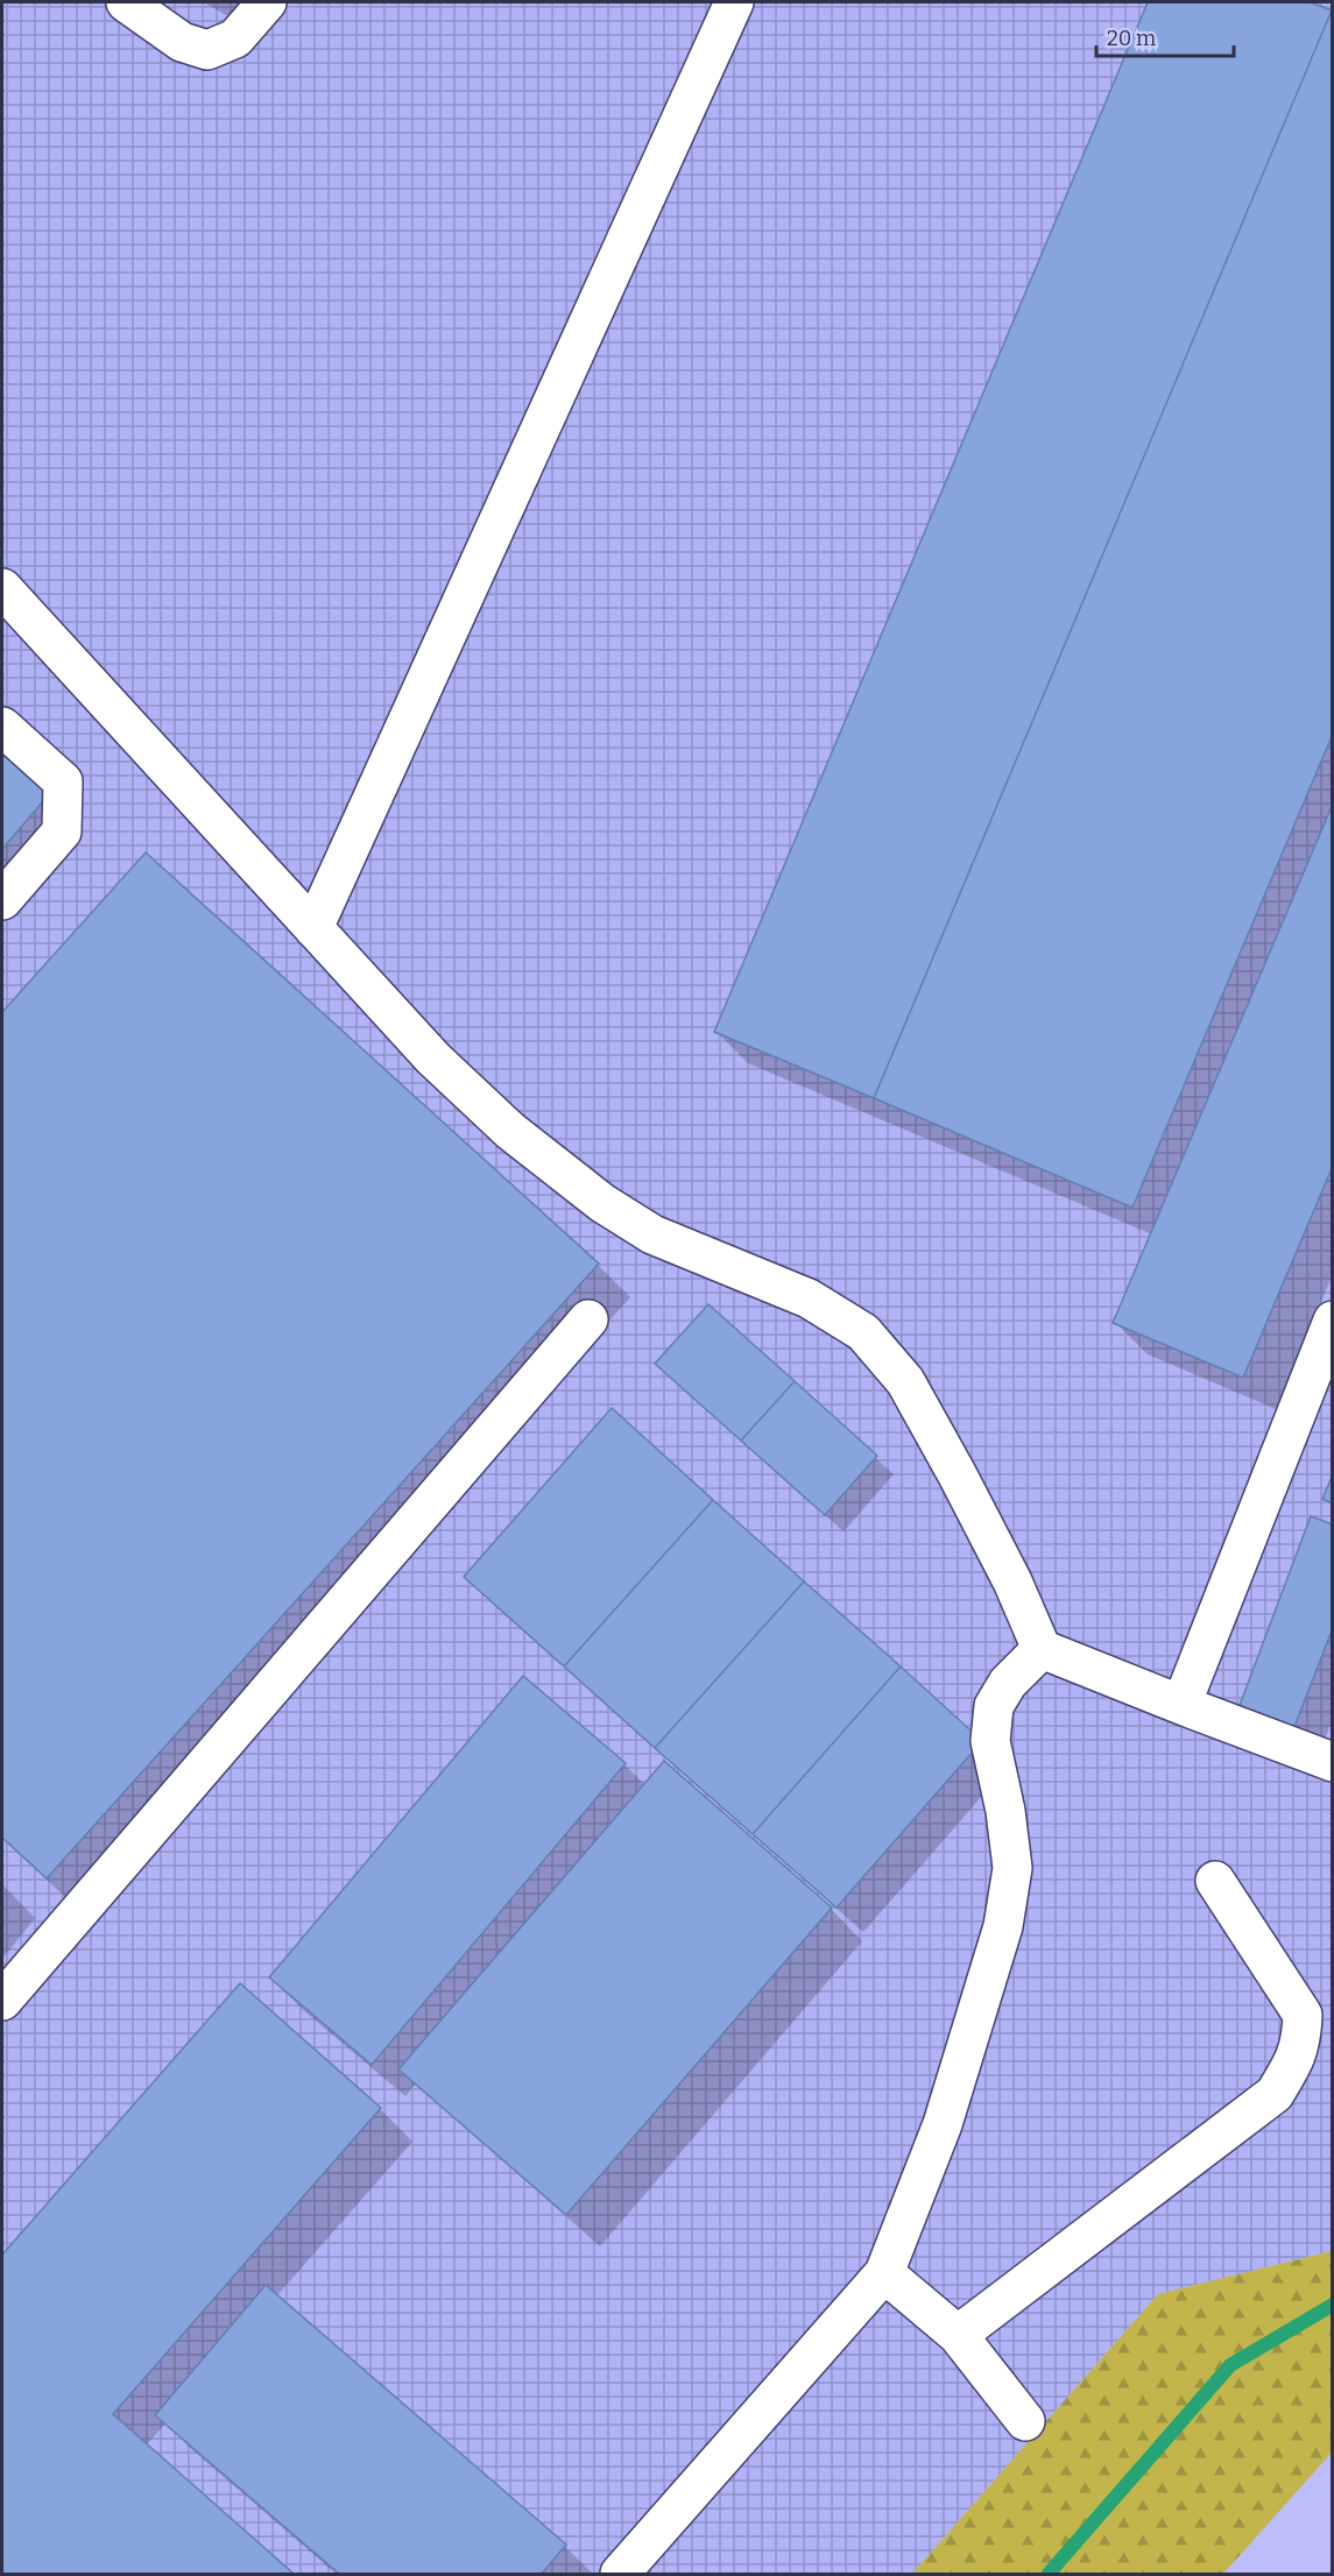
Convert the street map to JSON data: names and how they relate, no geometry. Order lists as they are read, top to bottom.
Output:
{
  "scale_bar": "20 m"
}
